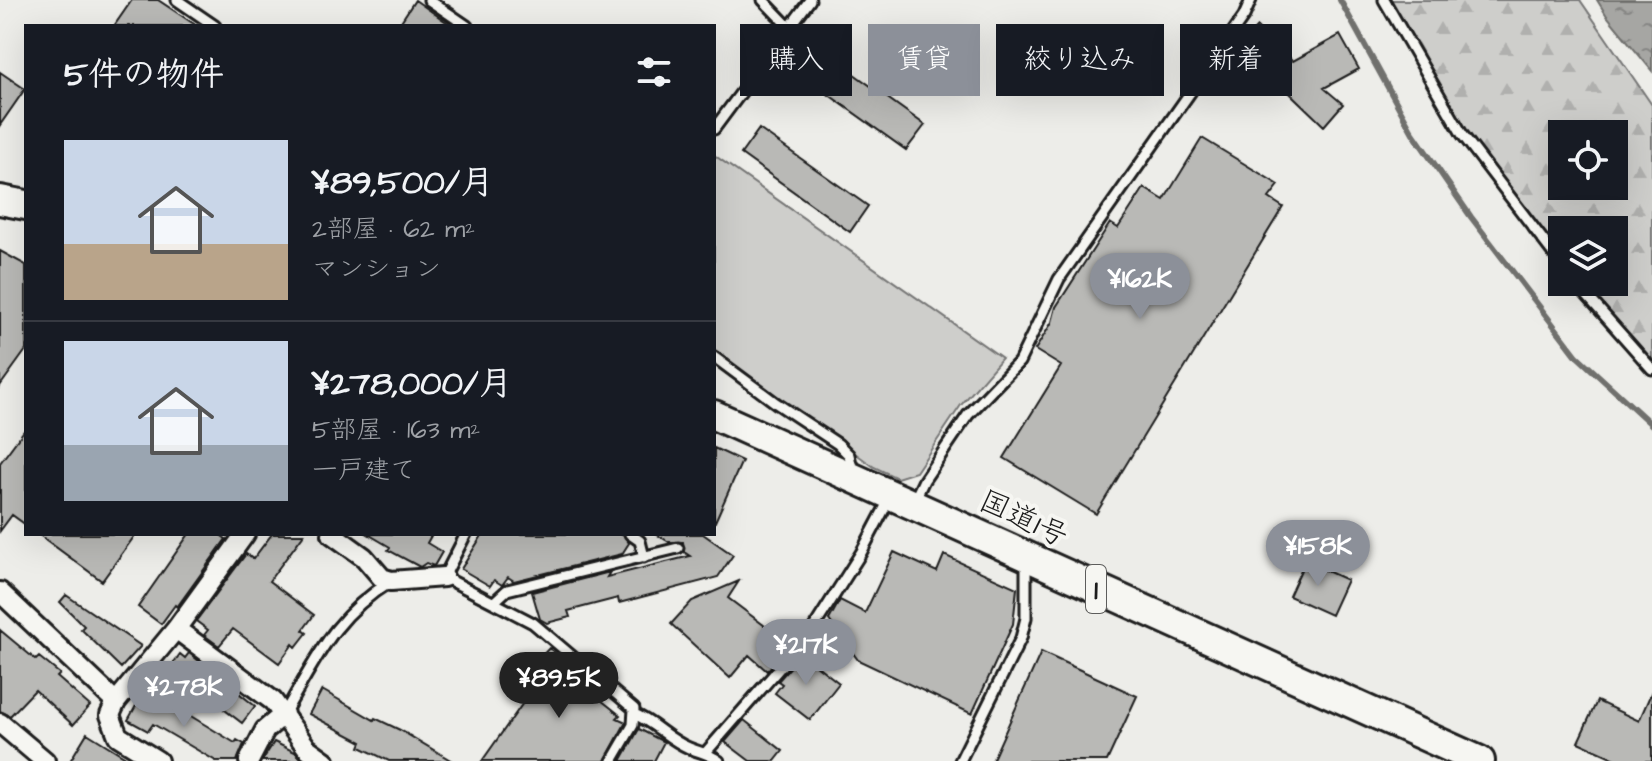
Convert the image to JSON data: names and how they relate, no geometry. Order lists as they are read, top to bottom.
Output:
{
  "streets": {
    "highway": ["国道1号", "1"]
  },
  "page": {
    "chip": [
      "購入",
      "賃貸",
      "絞り込み",
      "新着"
    ],
    "heading": "5件の物件",
    "list": [
      {
        "name": "¥89,500/月",
        "note": "2部屋 · 62 m² · マンション"
      },
      {
        "name": "¥278,000/月",
        "note": "5部屋 · 163 m² · 一戸建て"
      }
    ],
    "price": [
      "¥162K",
      "¥158K",
      "¥217K",
      "¥89.5K",
      "¥278K"
    ]
  }
}
